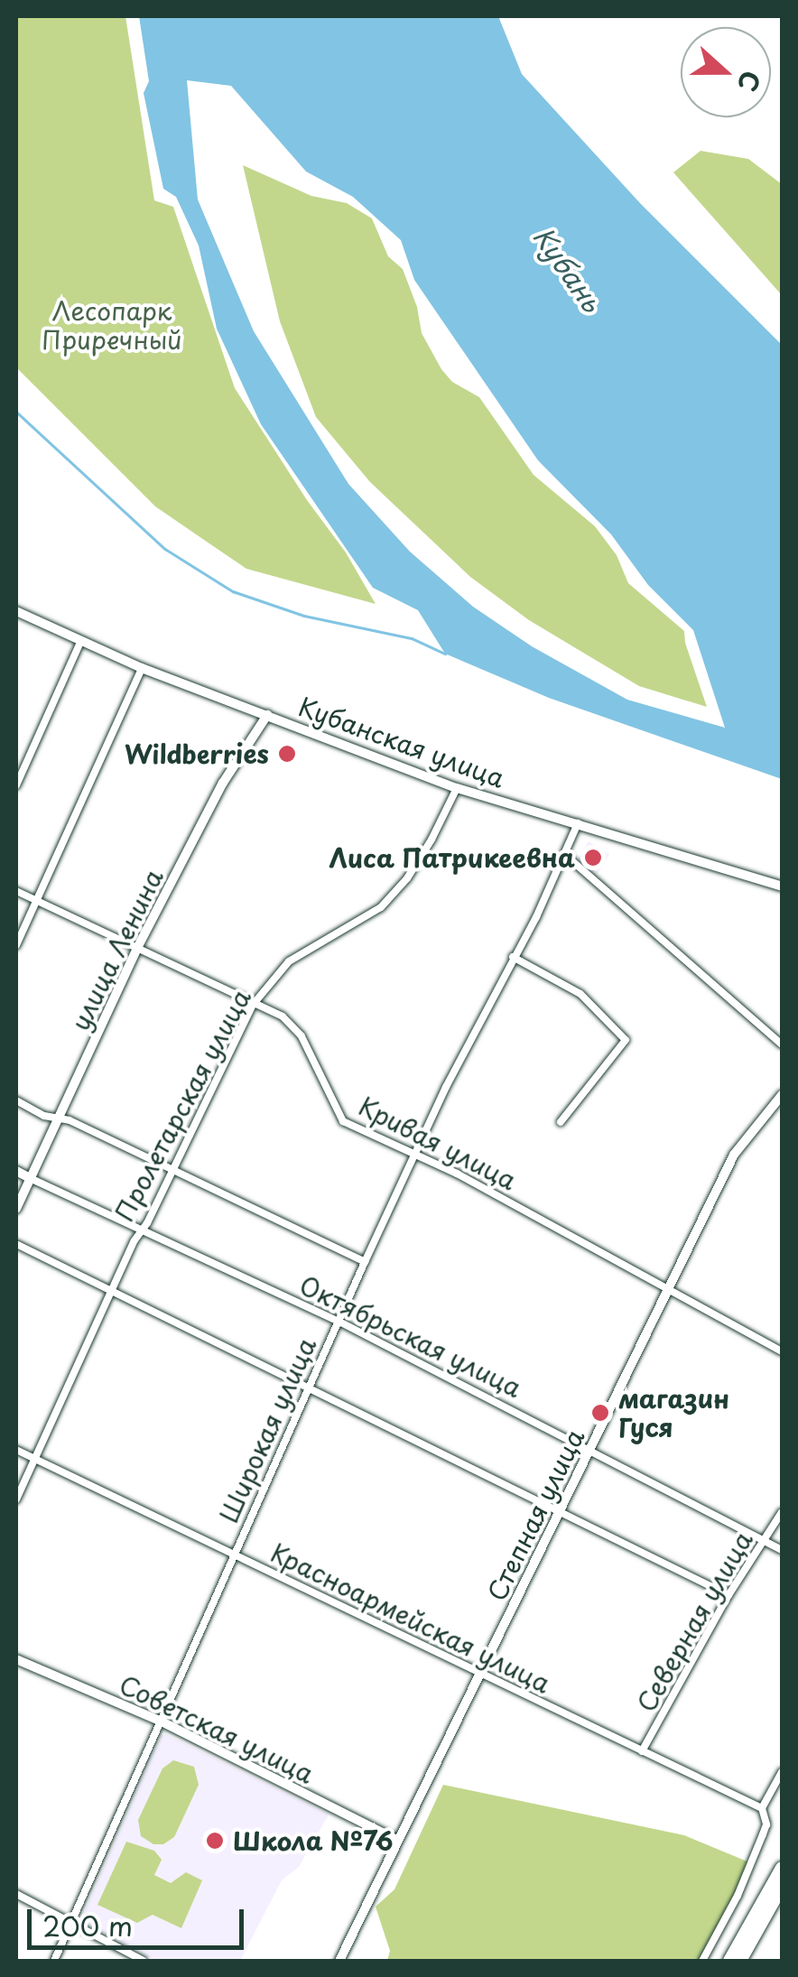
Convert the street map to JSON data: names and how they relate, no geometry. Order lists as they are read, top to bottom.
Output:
{
  "streets": {
    "street": [
      "Кубанская улица",
      "улица Ленина",
      "Пролетарская улица",
      "Кривая улица",
      "Октябрьская улица",
      "Широкая улица",
      "Степная улица",
      "Красноармейская улица",
      "Северная улица",
      "Советская улица"
    ]
  },
  "crossings": [
    ["Кубанская улица", "улица Ленина"],
    ["Кубанская улица", "Пролетарская улица"],
    ["Кубанская улица", "Широкая улица"],
    ["улица Ленина", "Кривая улица"],
    ["улица Ленина", "Октябрьская улица"],
    ["Пролетарская улица", "Кривая улица"],
    ["Пролетарская улица", "Октябрьская улица"],
    ["Пролетарская улица", "Красноармейская улица"],
    ["Кривая улица", "Широкая улица"],
    ["Кривая улица", "Степная улица"],
    ["Октябрьская улица", "Широкая улица"],
    ["Октябрьская улица", "Степная улица"],
    ["Октябрьская улица", "Северная улица"],
    ["Широкая улица", "Красноармейская улица"],
    ["Широкая улица", "Советская улица"],
    ["Степная улица", "Красноармейская улица"],
    ["Степная улица", "Советская улица"],
    ["Красноармейская улица", "Северная улица"]
  ],
  "water": ["Кубань"],
  "parks": ["Лесопарк Приречный"],
  "places": [
    "Wildberries",
    "Лиса Патрикеевна",
    "магазин Гуся",
    "Школа №76"
  ],
  "scale_bar": "200 m",
  "north": "right"
}
